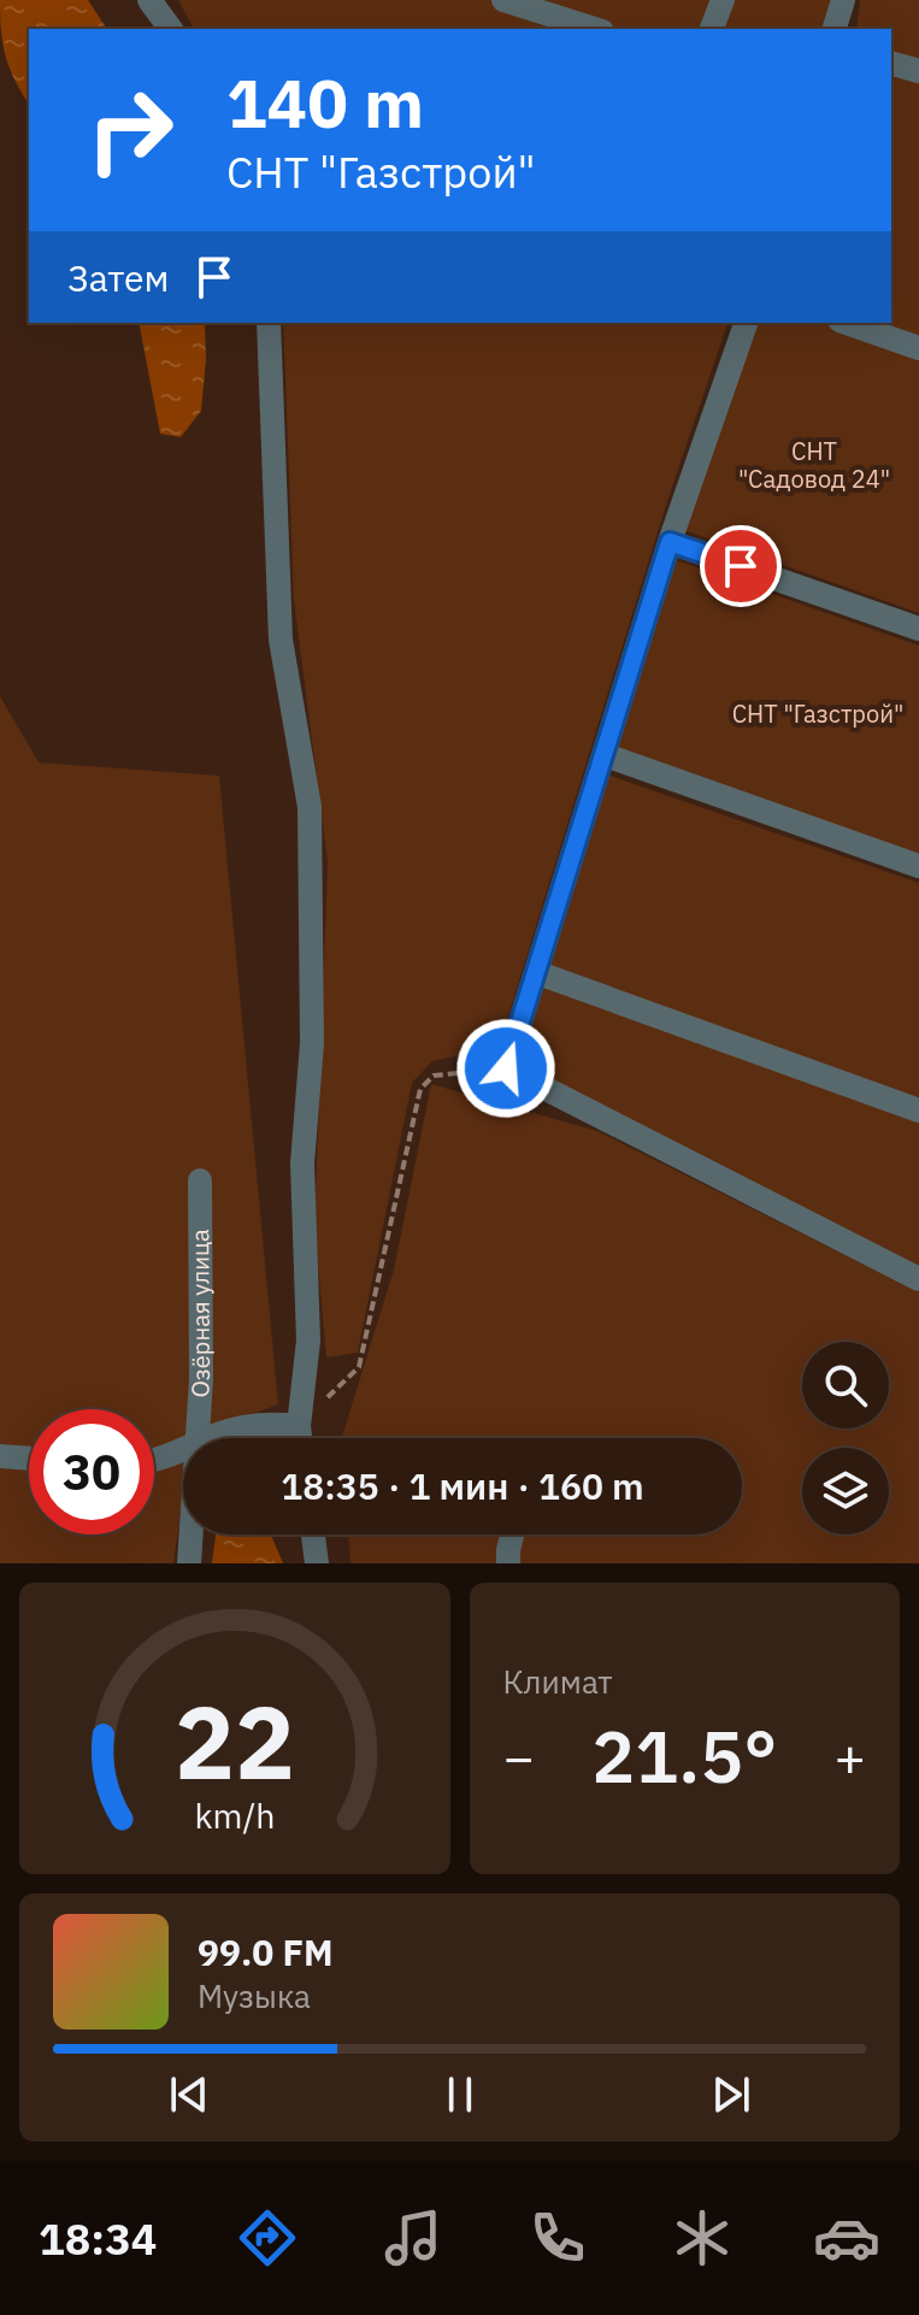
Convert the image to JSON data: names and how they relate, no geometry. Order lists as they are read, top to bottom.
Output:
{
  "streets": {
    "street": ["Озёрная улица"]
  },
  "parks": ["СНТ \"Садовод 24\"", "СНТ \"Газстрой\""],
  "page": {
    "turn": ["140 m", "СНТ \"Газстрой\""],
    "then": "Затем",
    "limit": "30",
    "trip": "18:35 · 1 мин · 160 m",
    "tile": "Климат",
    "heat": ["−", "21.5°", "+"],
    "song": ["99.0 FM", "Музыка"],
    "tabs": "18:34",
    "gauge": ["22", "km/h"]
  }
}
